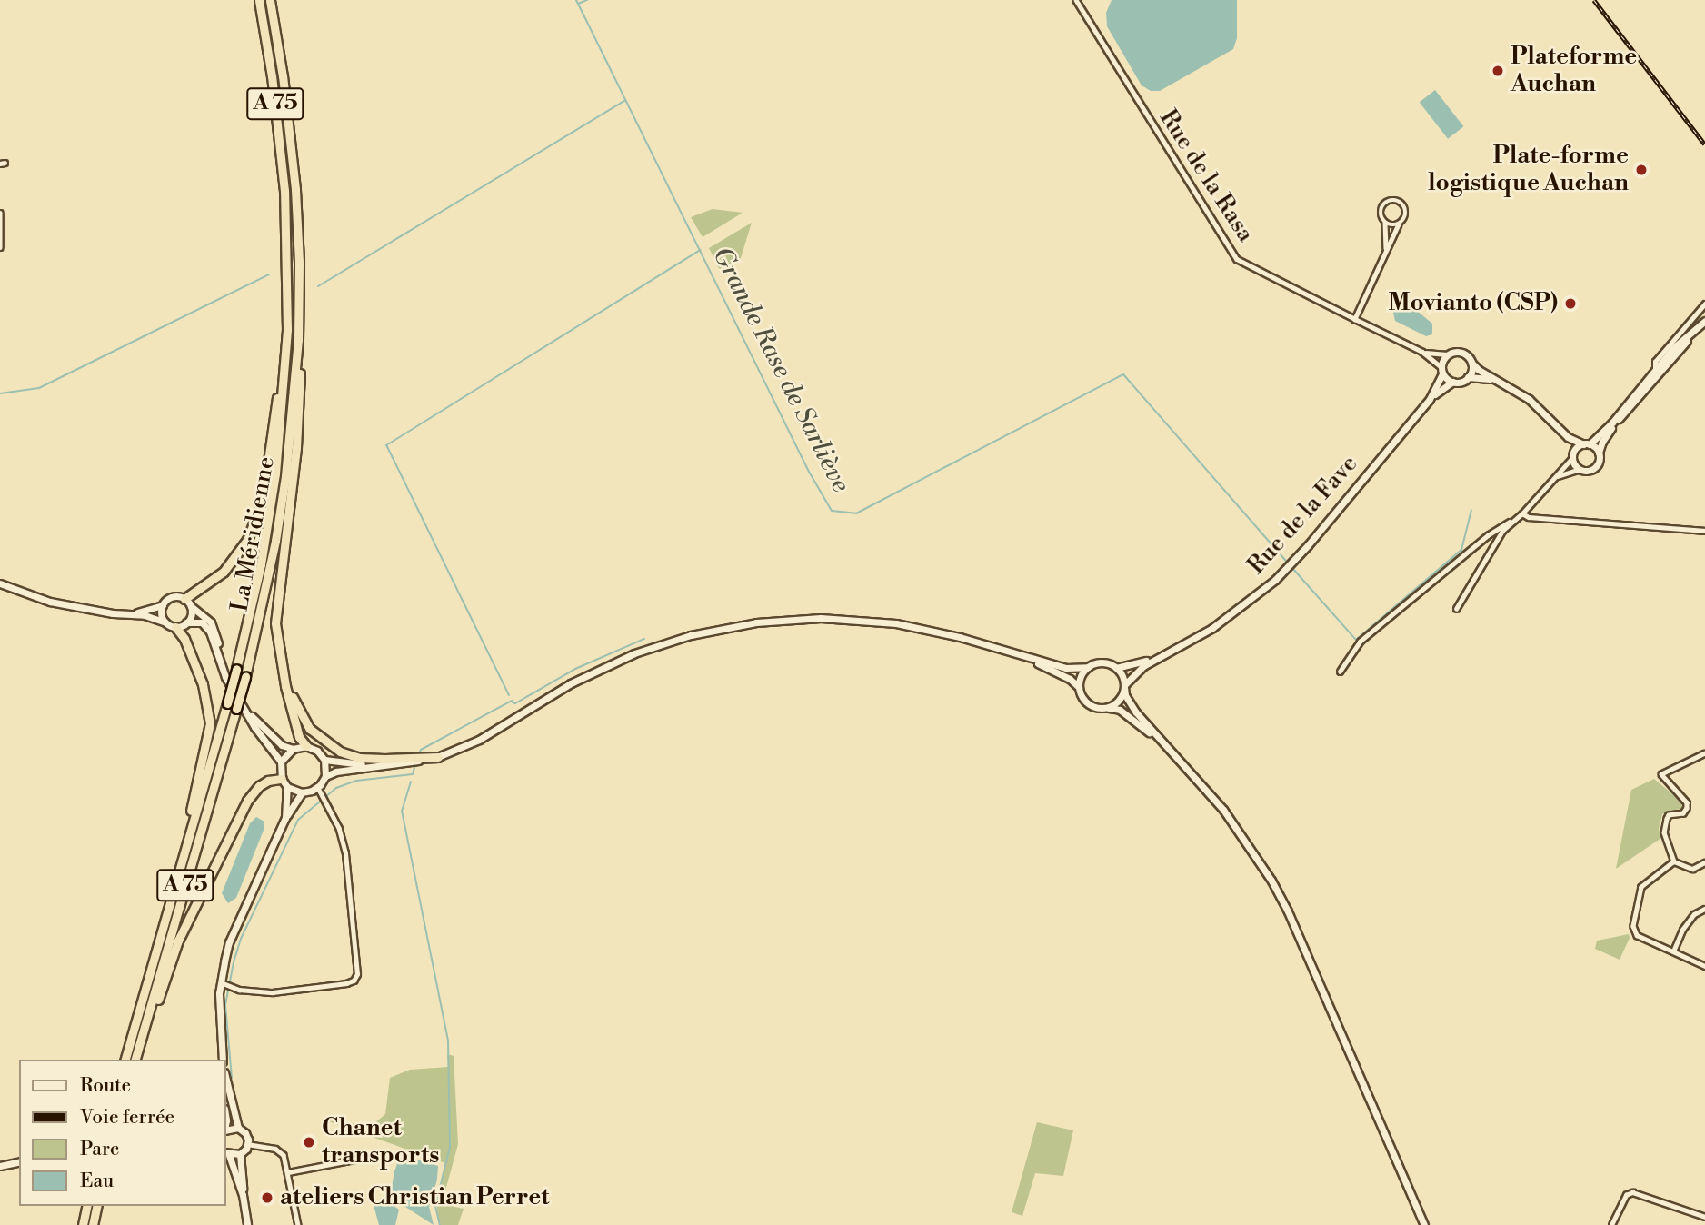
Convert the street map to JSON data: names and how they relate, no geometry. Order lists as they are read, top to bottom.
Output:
{
  "streets": {
    "highway": ["A 75", "La Méridienne"],
    "main road": ["Rue de la Fave"],
    "street": ["Rue de la Rasa"]
  },
  "water": ["Grande Rase de Sarliève"],
  "places": [
    "Plateforme Auchan",
    "Plate-forme logistique Auchan",
    "Movianto (CSP)",
    "Chanet transports",
    "ateliers Christian Perret"
  ],
  "legend": [
    "Route",
    "Voie ferrée",
    "Parc",
    "Eau"
  ]
}
